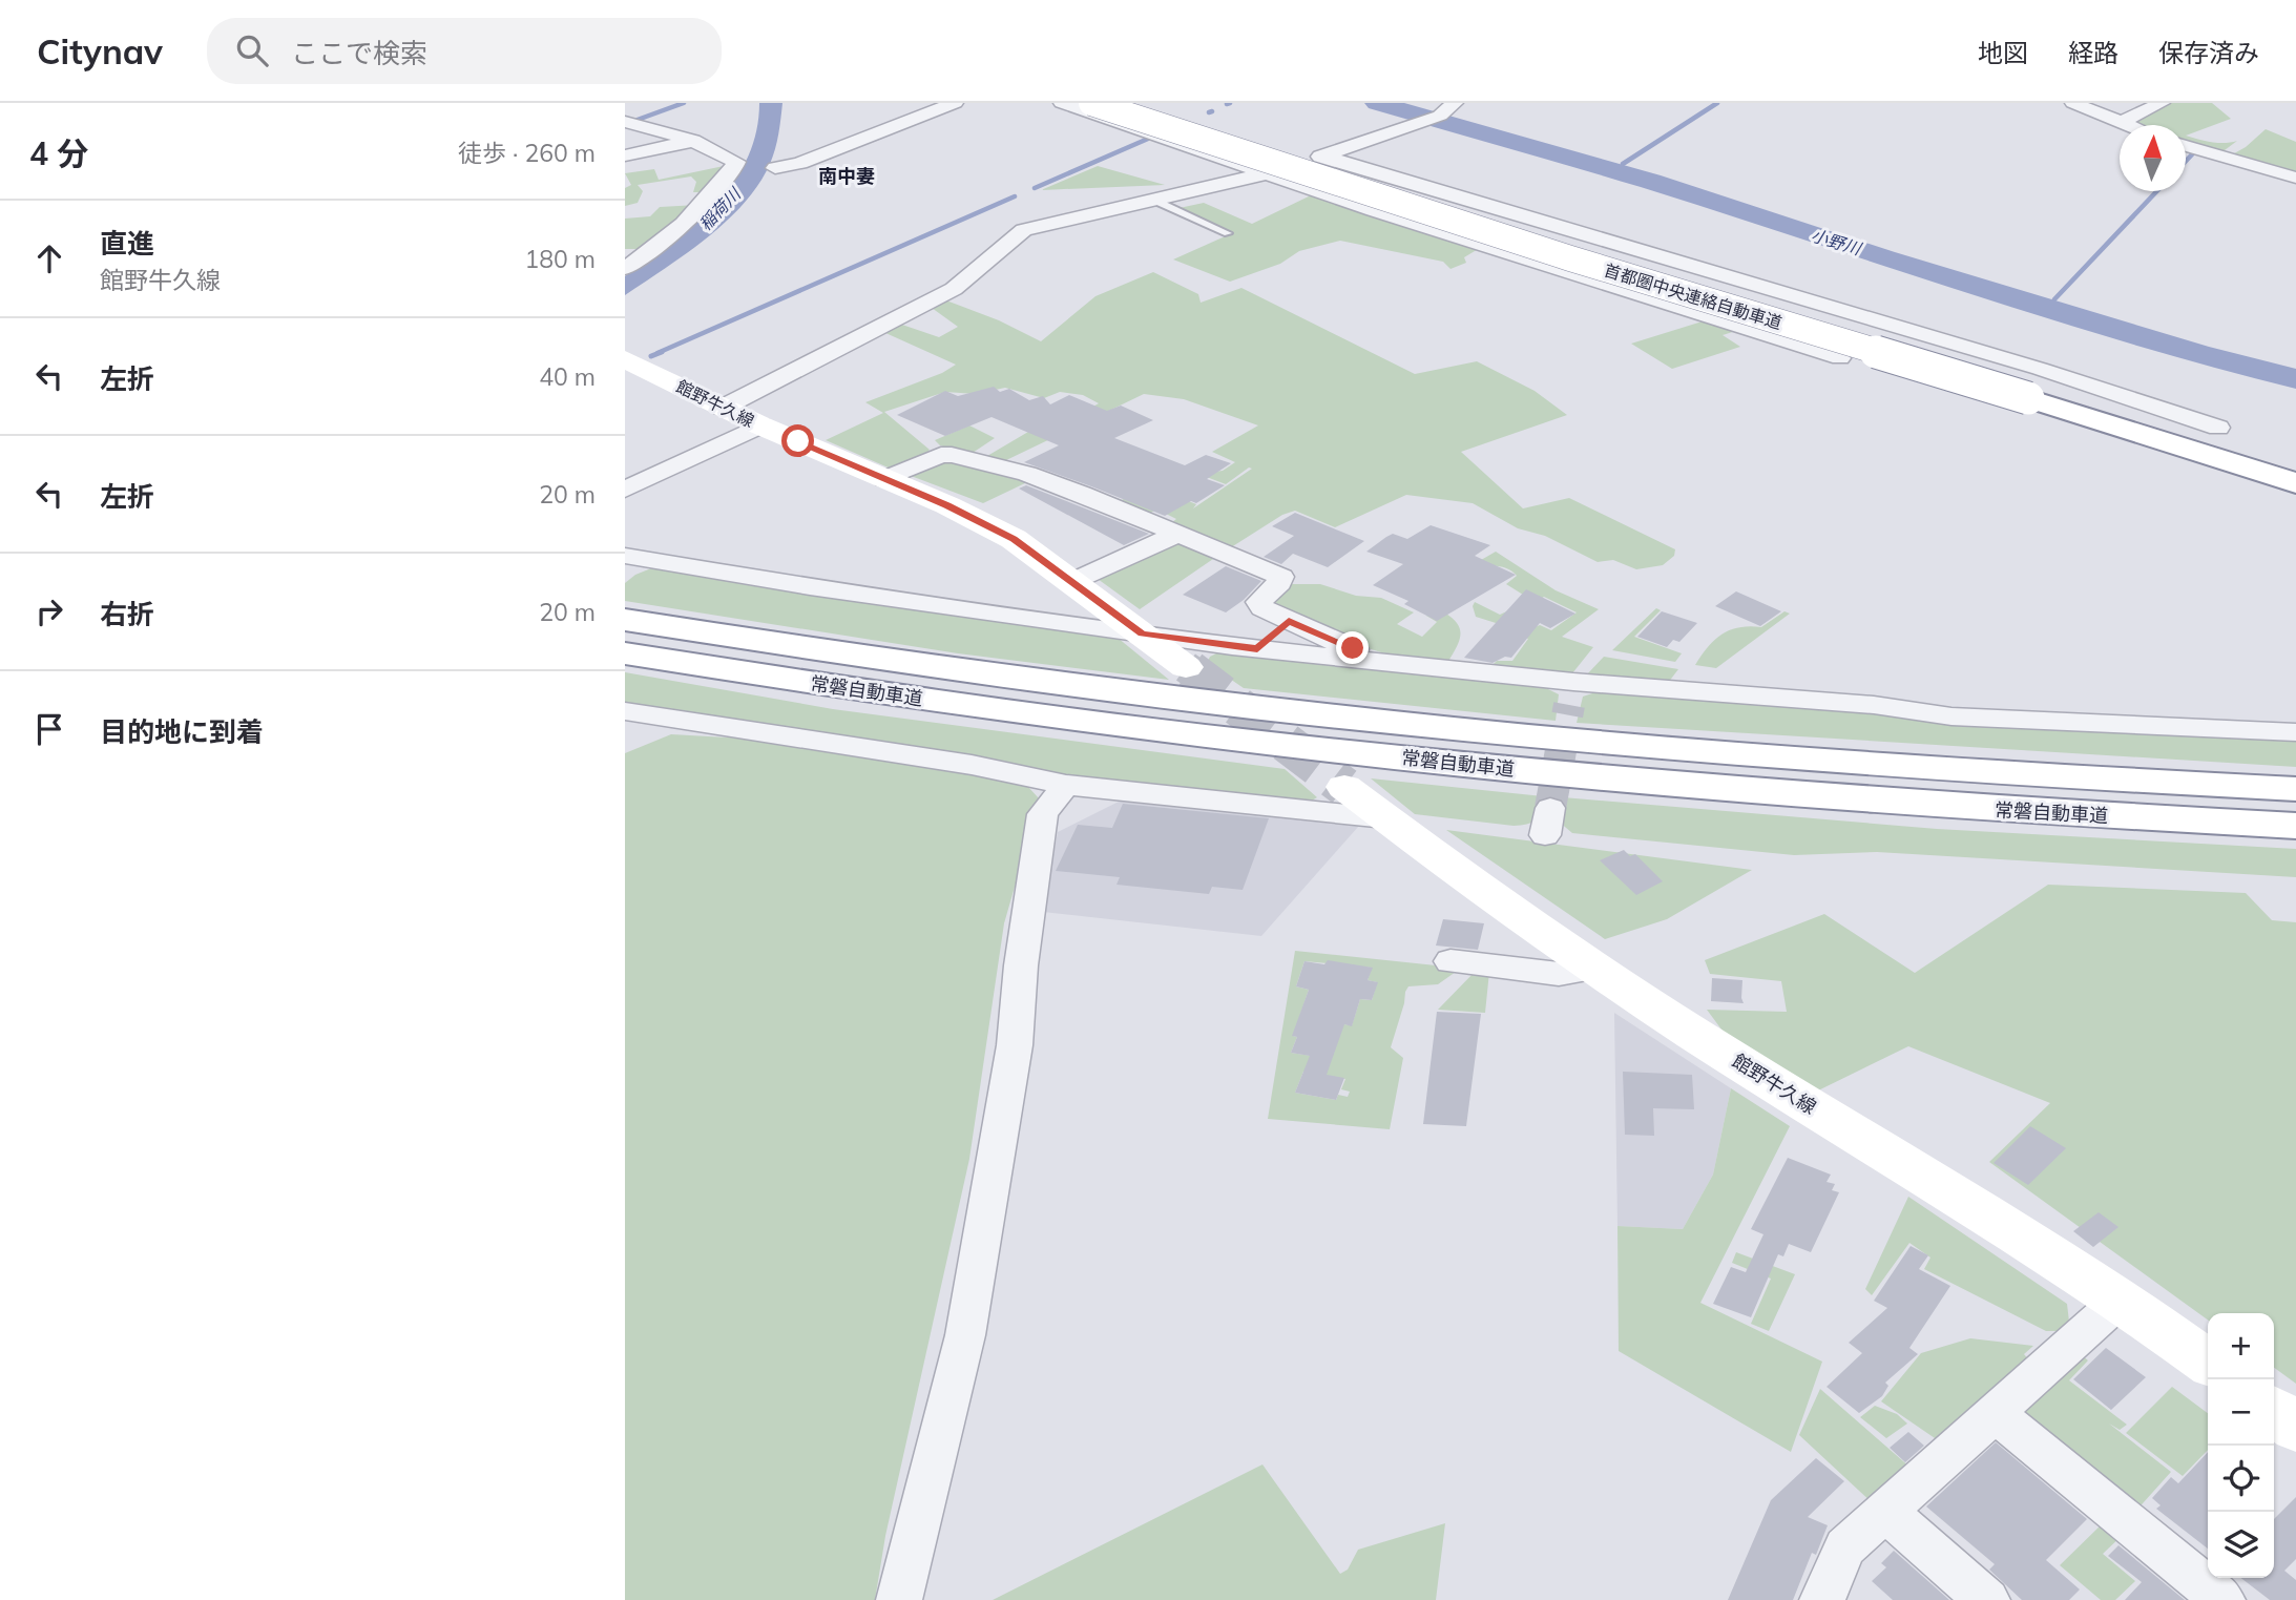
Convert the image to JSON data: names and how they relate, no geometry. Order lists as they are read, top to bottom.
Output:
{
  "streets": {
    "main road": ["首都圏中央連絡自動車道", "館野牛久線", "常磐自動車道"]
  },
  "districts": ["南中妻"],
  "water": ["稲荷川", "小野川"],
  "north": "top",
  "page": {
    "header": "Citynav",
    "search": "ここで検索",
    "nav": ["地図", "経路", "保存済み"],
    "heading": ["4 分", "徒歩 · 260 m"],
    "list": [
      ["直進", "館野牛久線", "180 m"],
      ["左折", "40 m"],
      ["左折", "20 m"],
      ["右折", "20 m"],
      "目的地に到着"
    ],
    "map_buttons": ["+", "−"]
  }
}
